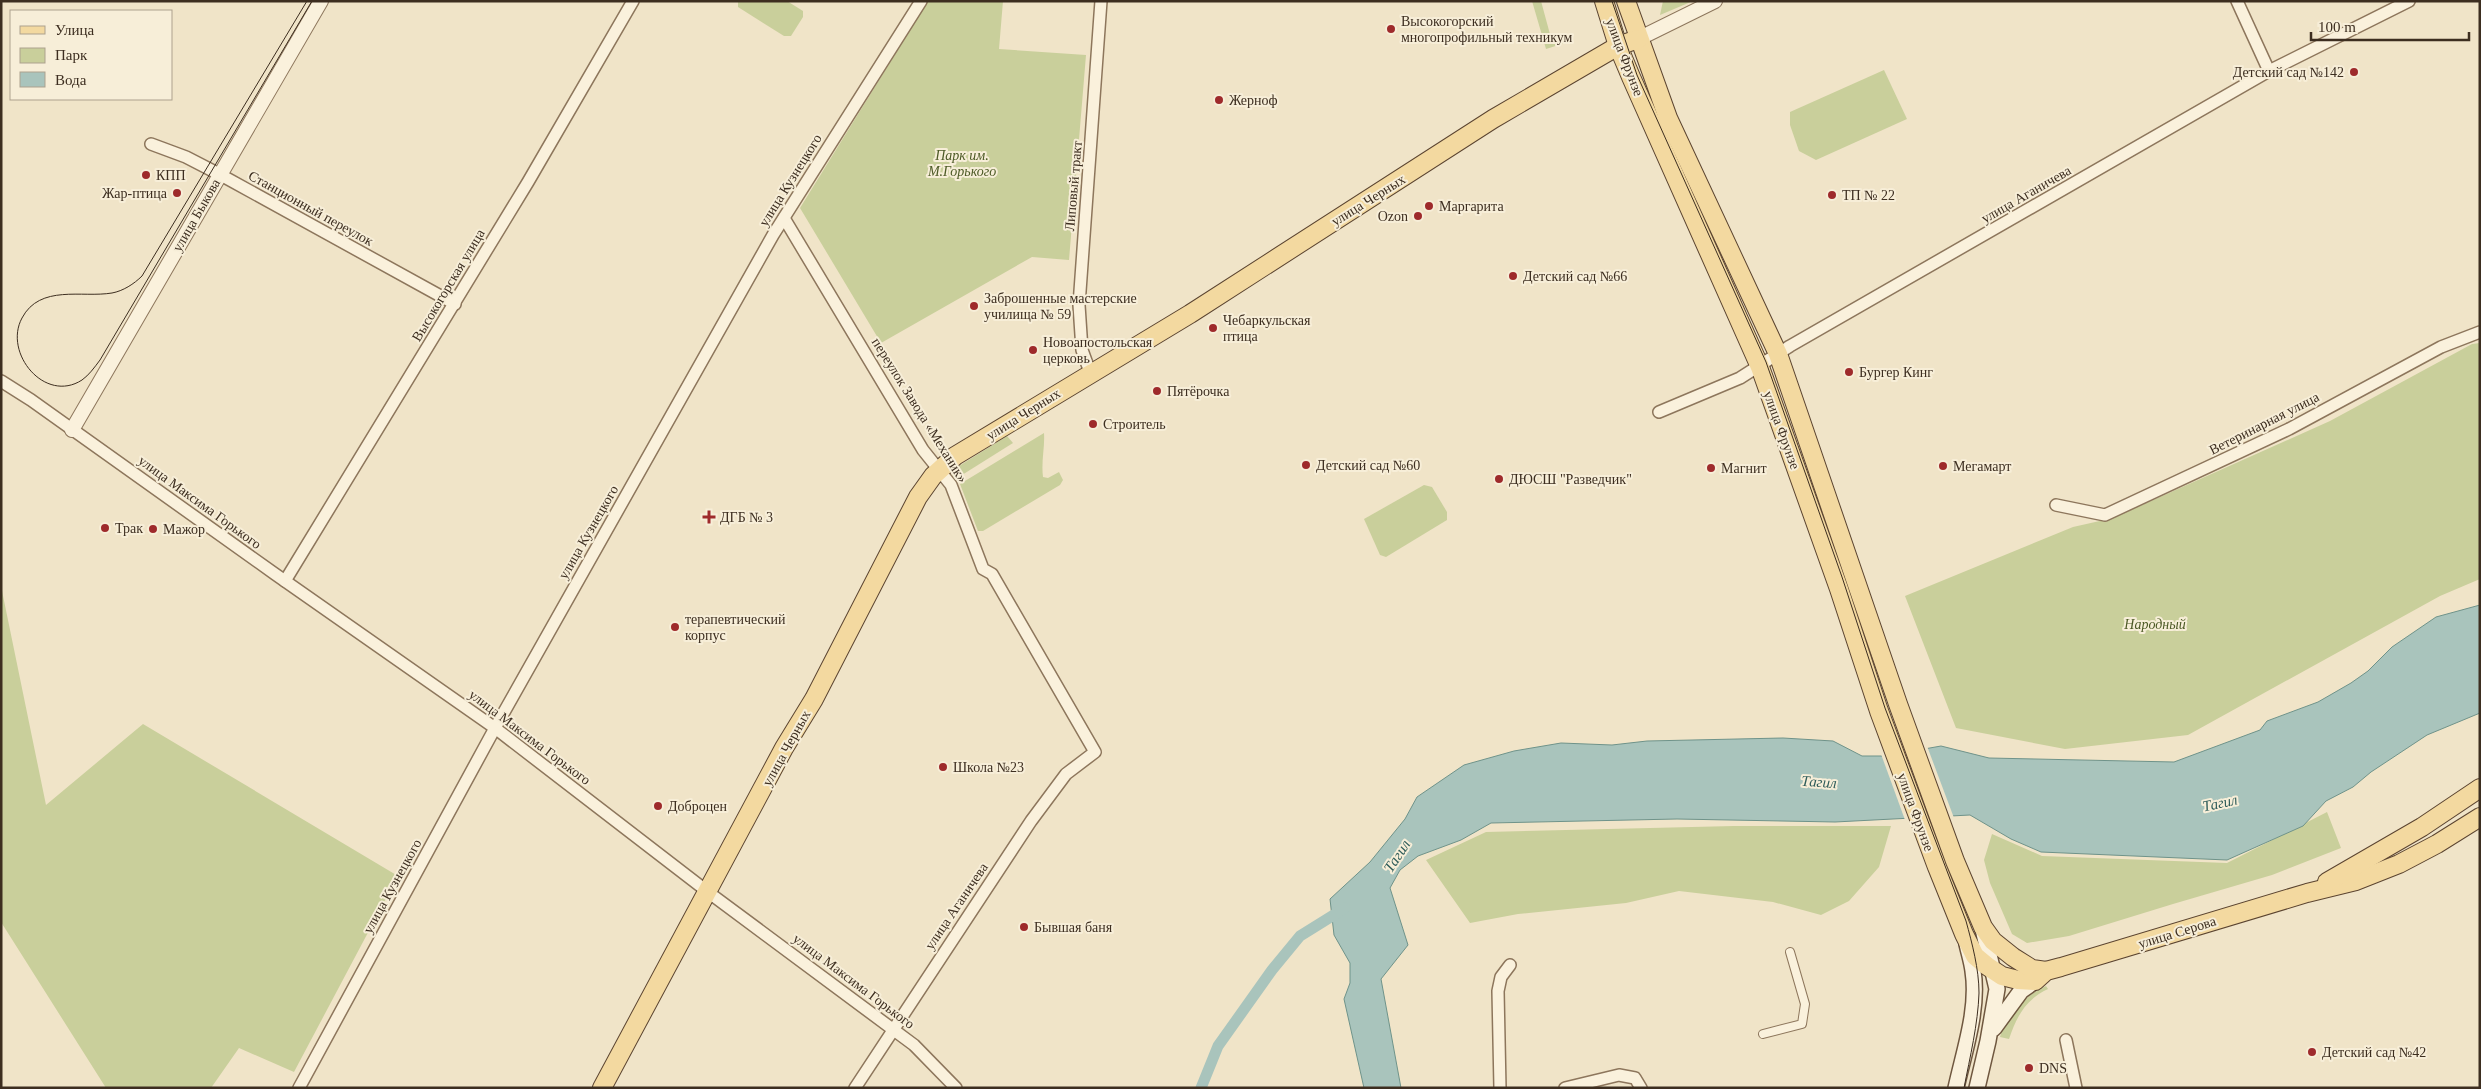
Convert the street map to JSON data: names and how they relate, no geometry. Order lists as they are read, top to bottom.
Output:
{
  "streets": {
    "main road": ["улица Фрунзе", "улица Черных", "улица Серова"],
    "street": [
      "улица Кузнецкого",
      "Липовый тракт",
      "улица Аганичева",
      "Станционный переулок",
      "улица Быкова",
      "Высокогорская улица",
      "переулок Завода «Механик»",
      "Ветеринарная улица",
      "улица Максима Горького"
    ]
  },
  "crossings": [
    ["улица Фрунзе", "улица Аганичева"],
    ["улица Фрунзе", "улица Черных"],
    ["улица Фрунзе", "улица Серова"],
    ["улица Кузнецкого", "переулок Завода «Механик»"],
    ["улица Кузнецкого", "улица Максима Горького"],
    ["Липовый тракт", "улица Черных"],
    ["улица Аганичева", "переулок Завода «Механик»"],
    ["улица Аганичева", "улица Максима Горького"],
    ["улица Черных", "переулок Завода «Механик»"],
    ["улица Черных", "улица Максима Горького"],
    ["Станционный переулок", "улица Быкова"],
    ["Станционный переулок", "Высокогорская улица"],
    ["улица Быкова", "улица Максима Горького"],
    ["Высокогорская улица", "улица Максима Горького"]
  ],
  "water": ["Тагил"],
  "parks": ["Парк им. М.Горького", "Народный"],
  "places": {
    "other": [
      "Высокогорский многопрофильный техникум",
      "Детский сад №142",
      "Жерноф",
      "КПП",
      "Жар-птица",
      "ТП № 22",
      "Маргарита",
      "Ozon",
      "Детский сад №66",
      "Заброшенные мастерские училища № 59",
      "Чебаркульская птица",
      "Новоапостольская церковь",
      "Бургер Кинг",
      "Пятёрочка",
      "Строитель",
      "Детский сад №60",
      "Мегамарт",
      "Магнит",
      "ДЮСШ \"Разведчик\"",
      "Трак",
      "Мажор",
      "терапевтический корпус",
      "Школа №23",
      "Доброцен",
      "Бывшая баня",
      "Детский сад №42",
      "DNS"
    ],
    "health": ["ДГБ № 3"]
  },
  "legend": ["Улица", "Парк", "Вода"],
  "scale_bar": "100 m"
}
